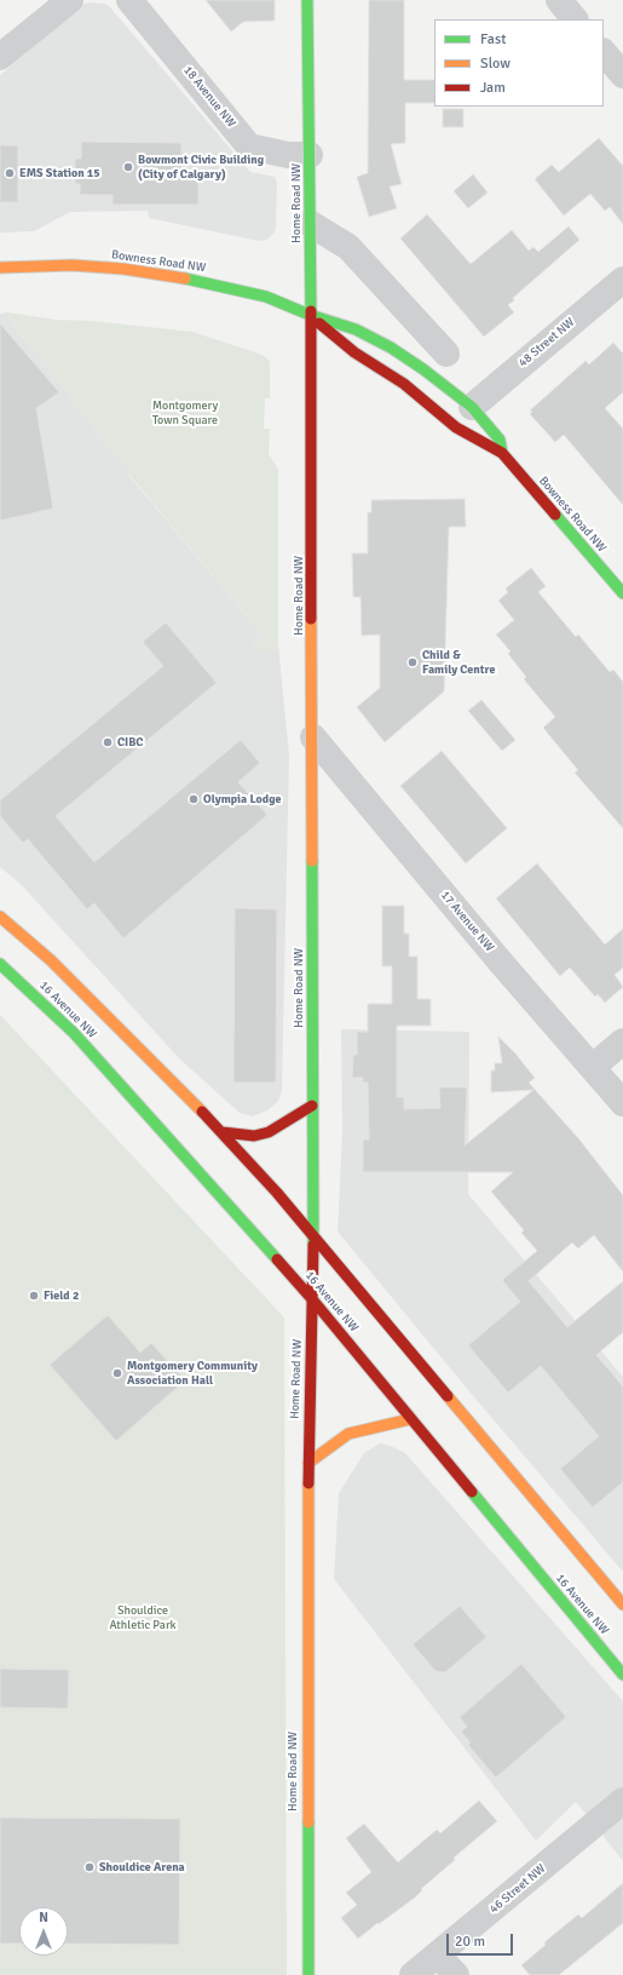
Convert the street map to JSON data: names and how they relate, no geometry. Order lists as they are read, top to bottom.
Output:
{
  "streets": {
    "main road": ["Home Road NW", "Bowness Road NW", "16 Avenue NW"],
    "street": [
      "18 Avenue NW",
      "48 Street NW",
      "17 Avenue NW",
      "46 Street NW"
    ]
  },
  "crossings": [
    ["18 Avenue NW", "Home Road NW"],
    ["Home Road NW", "Bowness Road NW"],
    ["Home Road NW", "17 Avenue NW"],
    ["Home Road NW", "16 Avenue NW"],
    ["Bowness Road NW", "48 Street NW"]
  ],
  "parks": ["Montgomery Town Square", "Shouldice Athletic Park"],
  "places": [
    "Bowmont Civic Building (City of Calgary)",
    "EMS Station 15",
    "Child & Family Centre",
    "CIBC",
    "Olympia Lodge",
    "Field 2",
    "Montgomery Community Association Hall",
    "Shouldice Arena"
  ],
  "legend": ["Fast", "Slow", "Jam"],
  "scale_bar": "20 m",
  "north": "top"
}
